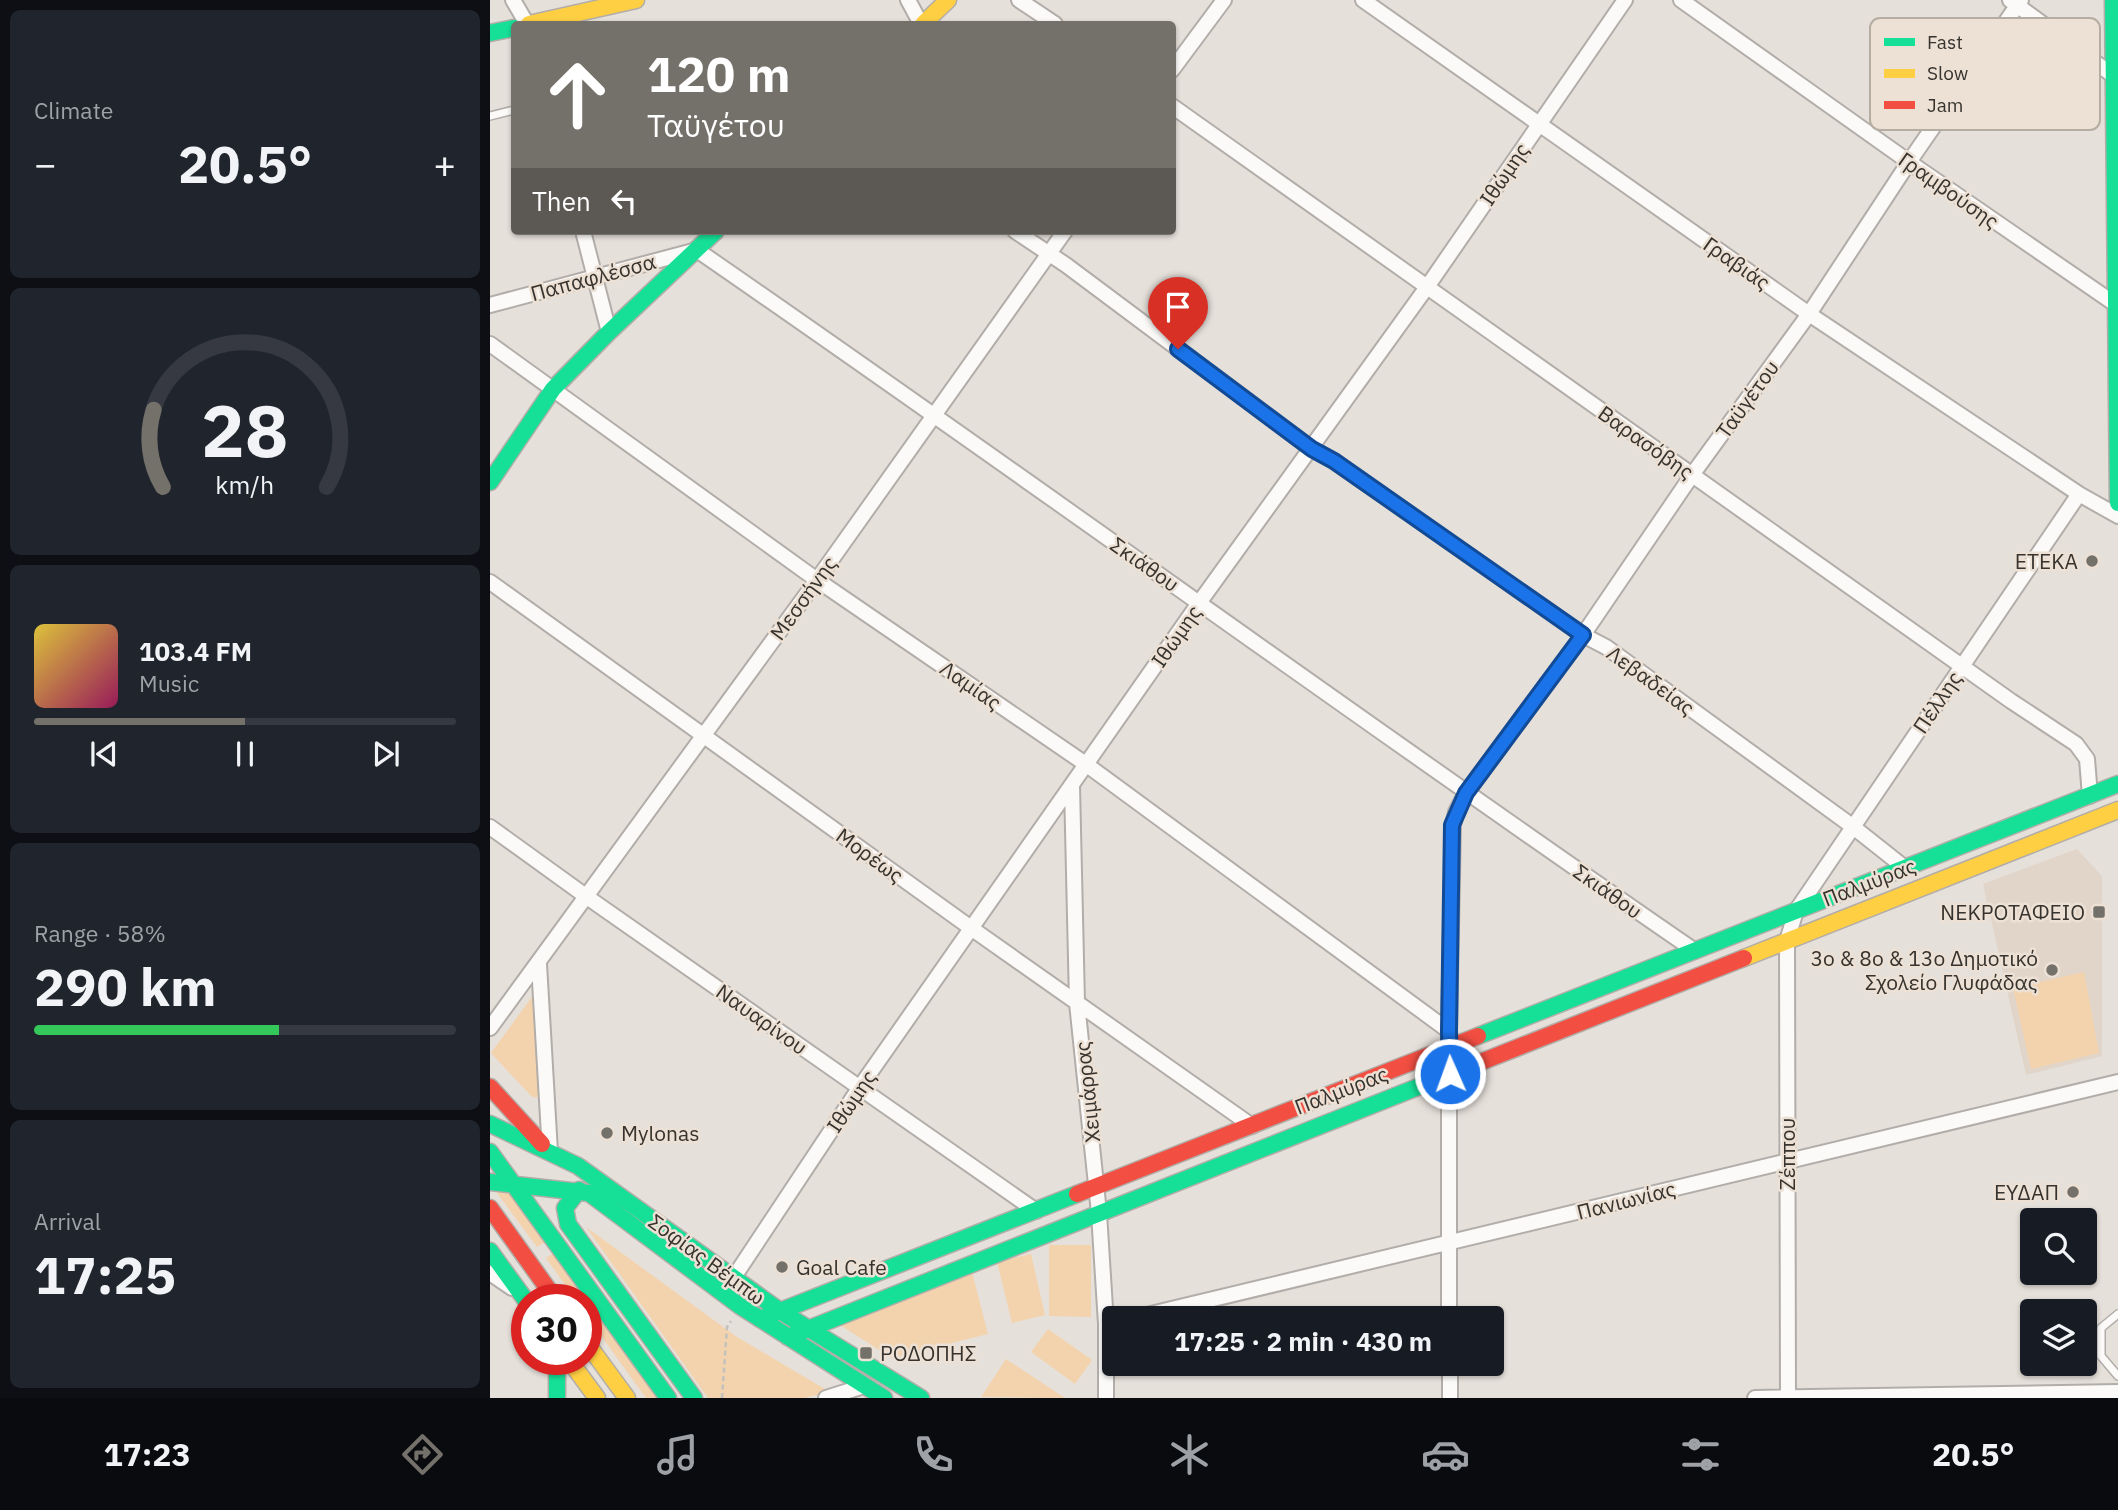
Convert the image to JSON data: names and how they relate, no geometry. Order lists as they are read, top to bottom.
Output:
{
  "streets": {
    "main road": ["Παλμύρας", "Σοφίας Βέμπω"],
    "street": [
      "Ιθώμης",
      "Γραμβούσης",
      "Γραβιάς",
      "Παπαφλέσσα",
      "Ταϋγέτου",
      "Βαρασόβης",
      "Σκιάθου",
      "Μεσσήνης",
      "Λεβαδείας",
      "Λαμίας",
      "Πέλλης",
      "Μορέως",
      "Ναυαρίνου",
      "Χειμάρρας",
      "Ζέππου",
      "Πανιωνίας"
    ]
  },
  "crossings": [
    ["Ιθώμης", "Γραβιάς"],
    ["Ιθώμης", "Βαρασόβης"],
    ["Ιθώμης", "Σκιάθου"],
    ["Ιθώμης", "Λεβαδείας"],
    ["Ιθώμης", "Λαμίας"],
    ["Ιθώμης", "Μορέως"],
    ["Ιθώμης", "Ναυαρίνου"],
    ["Ιθώμης", "Χειμάρρας"],
    ["Ιθώμης", "Σοφίας Βέμπω"],
    ["Γραμβούσης", "Ταϋγέτου"],
    ["Γραβιάς", "Ταϋγέτου"],
    ["Γραβιάς", "Πέλλης"],
    ["Παπαφλέσσα", "Σκιάθου"],
    ["Ταϋγέτου", "Βαρασόβης"],
    ["Ταϋγέτου", "Σκιάθου"],
    ["Ταϋγέτου", "Λεβαδείας"],
    ["Ταϋγέτου", "Λαμίας"],
    ["Ταϋγέτου", "Παλμύρας"],
    ["Ταϋγέτου", "Πανιωνίας"],
    ["Βαρασόβης", "Πέλλης"],
    ["Βαρασόβης", "Παλμύρας"],
    ["Σκιάθου", "Μεσσήνης"],
    ["Σκιάθου", "Παλμύρας"],
    ["Μεσσήνης", "Λεβαδείας"],
    ["Μεσσήνης", "Λαμίας"],
    ["Μεσσήνης", "Μορέως"],
    ["Μεσσήνης", "Ναυαρίνου"],
    ["Λεβαδείας", "Πέλλης"],
    ["Λεβαδείας", "Παλμύρας"],
    ["Λαμίας", "Παλμύρας"],
    ["Πέλλης", "Παλμύρας"],
    ["Πέλλης", "Ζέππου"],
    ["Μορέως", "Παλμύρας"],
    ["Μορέως", "Χειμάρρας"],
    ["Παλμύρας", "Ναυαρίνου"],
    ["Παλμύρας", "Χειμάρρας"],
    ["Παλμύρας", "Ζέππου"],
    ["Παλμύρας", "Σοφίας Βέμπω"],
    ["Ζέππου", "Πανιωνίας"]
  ],
  "places": {
    "other": [
      "ΕΤΕΚΑ",
      "3ο & 8ο & 13ο Δημοτικό Σχολείο Γλυφάδας",
      "Mylonas",
      "ΕΥΔΑΠ",
      "Goal Cafe"
    ],
    "transit": ["ΝΕΚΡΟΤΑΦΕΙΟ", "ΡΟΔΟΠΗΣ"]
  },
  "legend": ["Fast", "Slow", "Jam"],
  "page": {
    "tile": [
      "Climate",
      ["Range · 58%", "290 km"],
      ["Arrival", "17:25"]
    ],
    "turn": ["120 m", "Ταϋγέτου"],
    "heat": ["−", "20.5°", "+"],
    "then": "Then",
    "song": ["103.4 FM", "Music"],
    "limit": "30",
    "trip": "17:25 · 2 min · 430 m",
    "tabs": ["17:23", "20.5°"],
    "gauge": ["28", "km/h"]
  }
}
